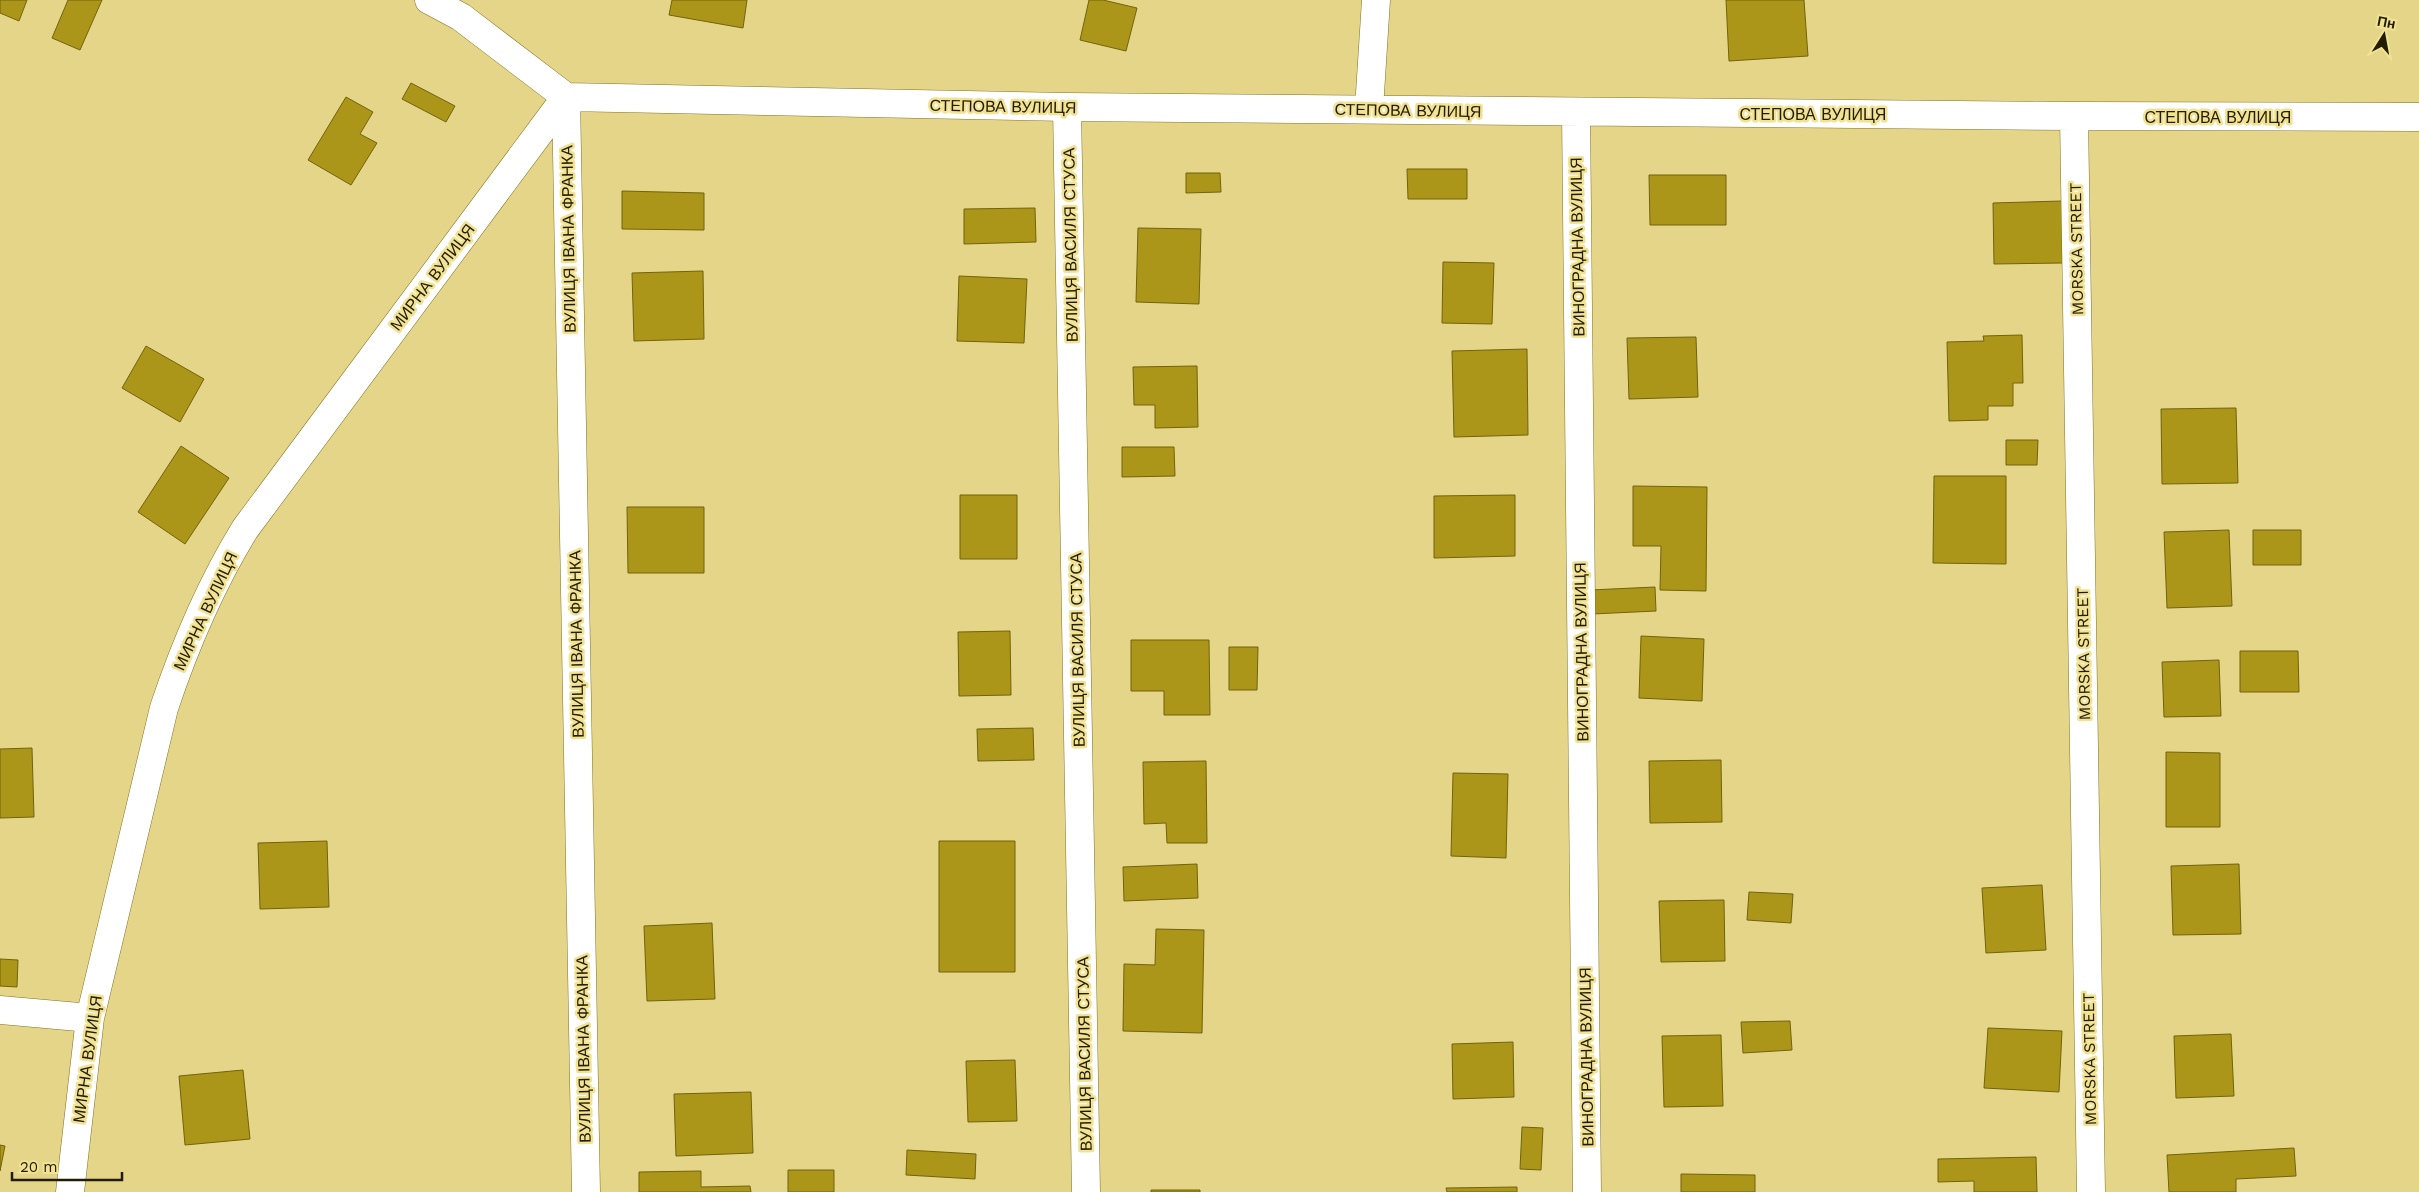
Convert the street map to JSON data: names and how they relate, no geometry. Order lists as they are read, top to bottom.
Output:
{
  "streets": {
    "street": [
      "СТЕПОВА ВУЛИЦЯ",
      "ВУЛИЦЯ ІВАНА ФРАНКА",
      "ВУЛИЦЯ ВАСИЛЯ СТУСА",
      "ВИНОГРАДНА ВУЛИЦЯ",
      "MORSKA STREET",
      "МИРНА ВУЛИЦЯ"
    ]
  },
  "crossings": [
    ["СТЕПОВА ВУЛИЦЯ", "ВУЛИЦЯ ІВАНА ФРАНКА"],
    ["СТЕПОВА ВУЛИЦЯ", "ВУЛИЦЯ ВАСИЛЯ СТУСА"],
    ["СТЕПОВА ВУЛИЦЯ", "ВИНОГРАДНА ВУЛИЦЯ"],
    ["СТЕПОВА ВУЛИЦЯ", "MORSKA STREET"],
    ["СТЕПОВА ВУЛИЦЯ", "МИРНА ВУЛИЦЯ"],
    ["ВУЛИЦЯ ІВАНА ФРАНКА", "МИРНА ВУЛИЦЯ"]
  ],
  "scale_bar": "20 m",
  "north": "top"
}
